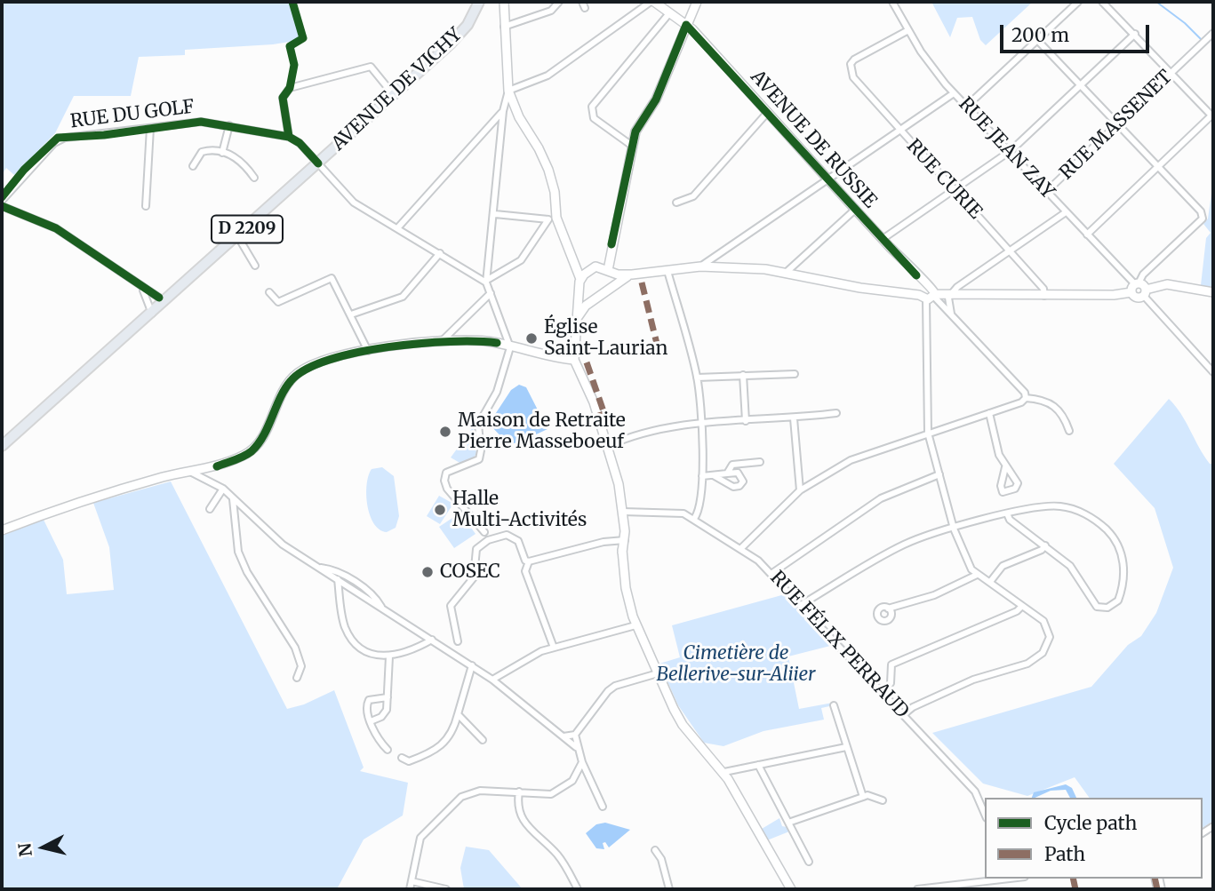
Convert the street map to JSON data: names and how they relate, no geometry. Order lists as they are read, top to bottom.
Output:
{
  "streets": {
    "main road": ["AVENUE DE VICHY", "D 2209"],
    "street": [
      "RUE DU GOLF",
      "RUE MASSENET",
      "AVENUE DE RUSSIE",
      "RUE JEAN ZAY",
      "RUE CURIE",
      "RUE FÉLIX PERRAUD"
    ]
  },
  "crossings": [
    ["RUE MASSENET", "RUE JEAN ZAY"],
    ["RUE JEAN ZAY", "RUE CURIE"]
  ],
  "parks": ["Cimetière de Bellerive-sur-Aliier"],
  "places": [
    "Église Saint-Laurian",
    "Maison de Retraite Pierre Masseboeuf",
    "Halle Multi-Activités",
    "COSEC"
  ],
  "legend": ["Cycle path", "Path"],
  "scale_bar": "200 m",
  "north": "left"
}
